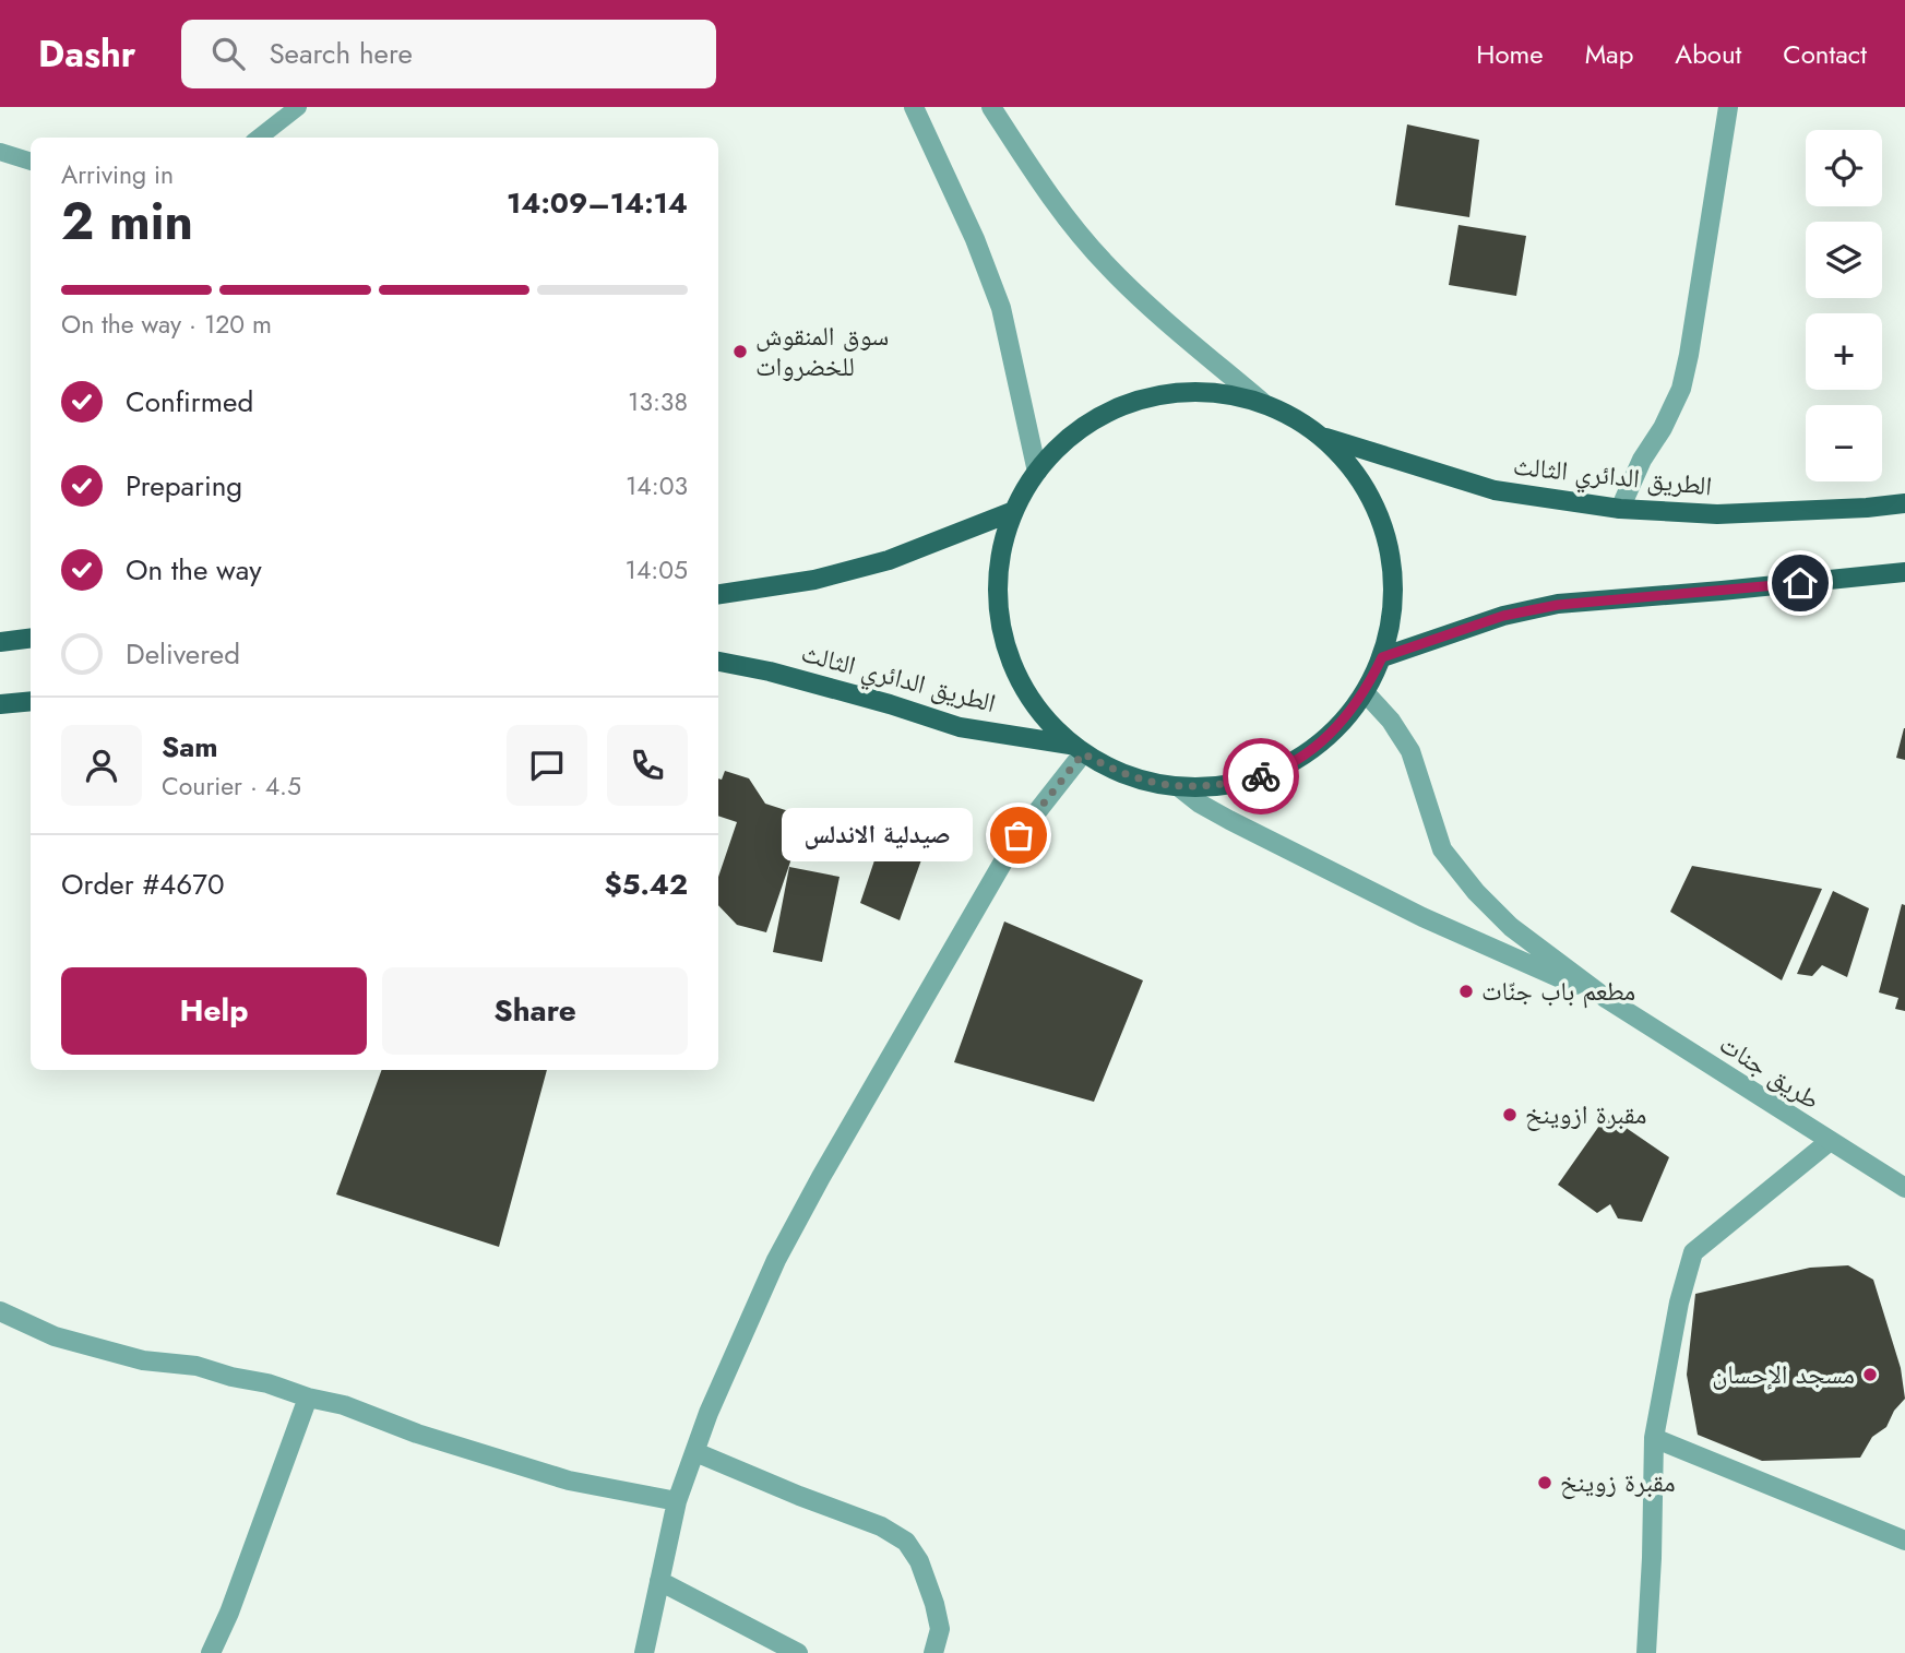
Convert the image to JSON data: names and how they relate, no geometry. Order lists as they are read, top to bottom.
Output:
{
  "streets": {
    "main road": ["الطريق الدائري الثالث"],
    "street": ["طريق جنات"]
  },
  "places": [
    "سوق المنقوش للخضروات",
    "صيدلية الاندلس",
    "مطعم باب جنّات",
    "مقبرة ازوينخ",
    "مسجد الإحسان",
    "مقبرة زوينخ"
  ],
  "page": {
    "header": "Dashr",
    "search": "Search here",
    "nav": [
      "Home",
      "Map",
      "About",
      "Contact"
    ],
    "map_buttons": ["+", "−"],
    "heading": ["2 min", "Arriving in", "14:09–14:14"],
    "panel": [
      "Sam",
      "Courier · 4.5",
      "Order #4670",
      "$5.42"
    ],
    "bar": "On the way · 120 m",
    "list": [
      ["Confirmed", "13:38"],
      ["Preparing", "14:03"],
      ["On the way", "14:05"],
      "Delivered"
    ],
    "bubble": "صيدلية الاندلس",
    "buttons": ["Help", "Share"]
  }
}
